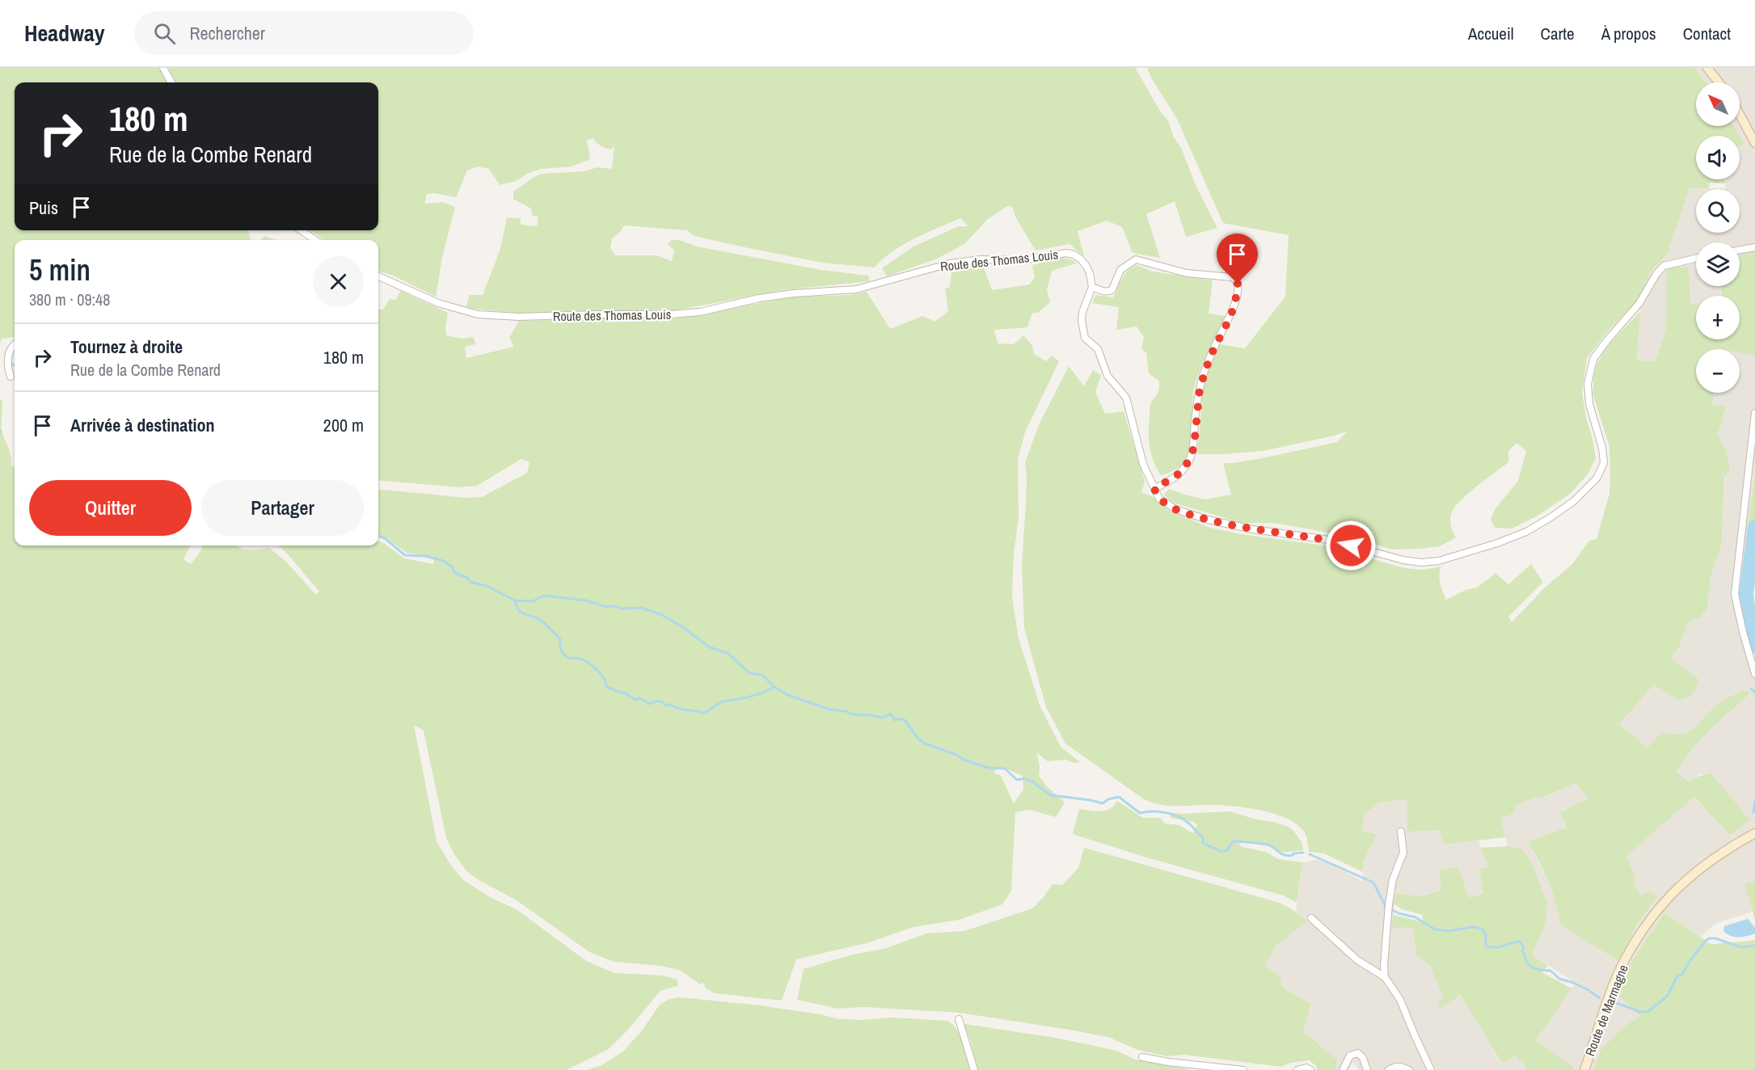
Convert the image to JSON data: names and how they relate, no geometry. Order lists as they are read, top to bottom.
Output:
{
  "streets": {
    "main road": ["Route de Marmagne"],
    "street": ["Route des Thomas Louis"]
  },
  "north": "top left",
  "page": {
    "header": "Headway",
    "search": "Rechercher",
    "nav": [
      "Accueil",
      "Carte",
      "À propos",
      "Contact"
    ],
    "map_buttons": ["+", "−"],
    "turn": ["180 m", "Rue de la Combe Renard"],
    "then": "Puis",
    "heading": ["5 min", "380 m · 09:48"],
    "list": [
      {
        "name": "Tournez à droite",
        "note": "Rue de la Combe Renard",
        "value": "180 m"
      },
      {
        "name": "Arrivée à destination",
        "value": "200 m"
      }
    ],
    "buttons": ["Quitter", "Partager"]
  }
}
